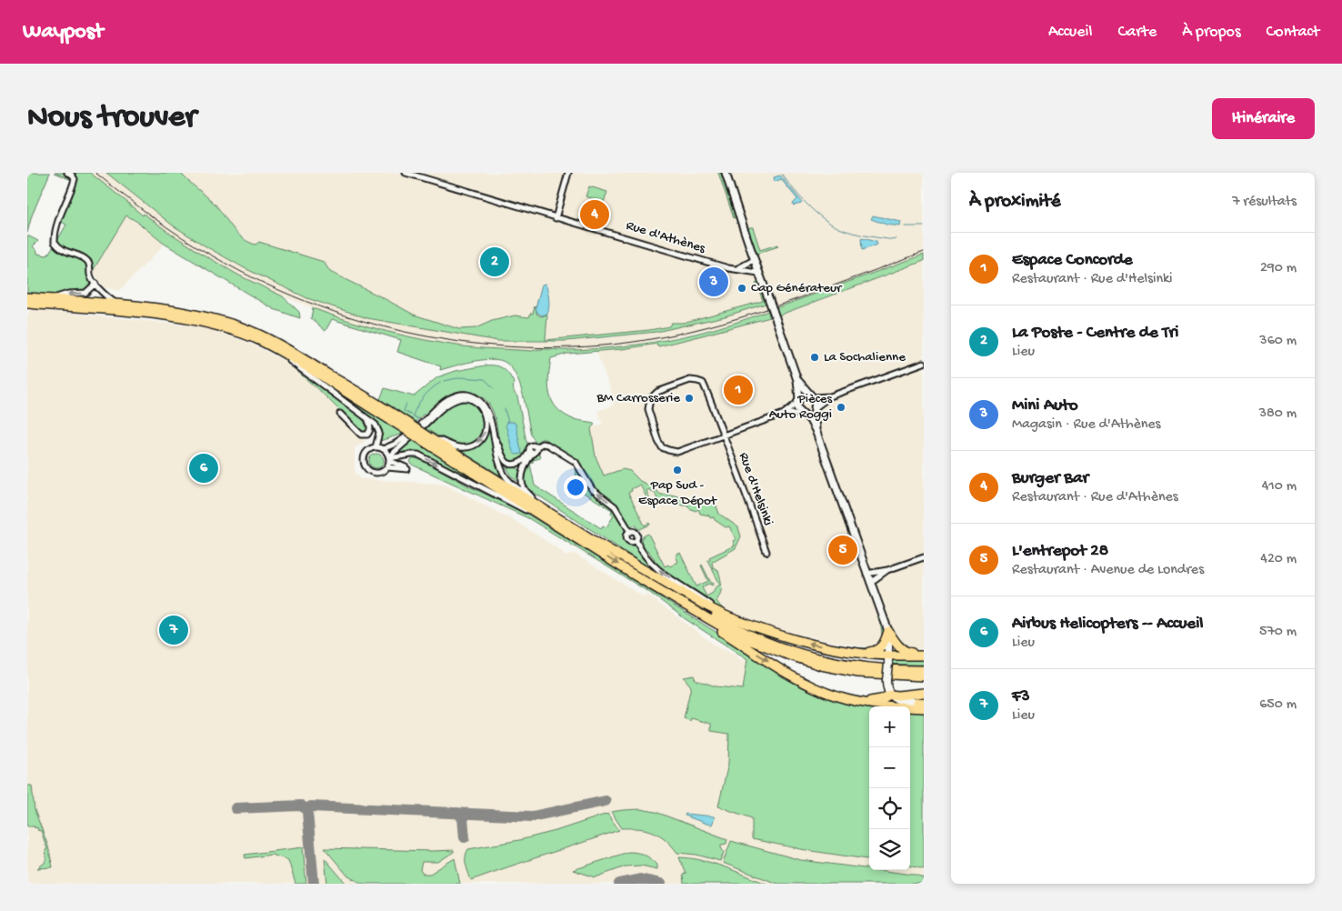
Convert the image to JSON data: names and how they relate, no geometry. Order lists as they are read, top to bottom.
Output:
{
  "streets": {
    "street": ["Rue d'Athènes", "Rue d'Helsinki"]
  },
  "places": [
    "Cap Générateur",
    "La Sochalienne",
    "BM Carrosserie",
    "Pièces Auto Roggi",
    "Pap Sud - Espace Dépot"
  ],
  "page": {
    "header": "Waypost",
    "nav": [
      "Accueil",
      "Carte",
      "À propos",
      "Contact"
    ],
    "buttons": "Itinéraire",
    "title": "Nous trouver",
    "heading": ["À proximité", "7 résultats"],
    "pins": [
      "4",
      "2",
      "3",
      "1",
      "6",
      "5",
      "7"
    ],
    "list": [
      {
        "mark": "1",
        "name": "Espace Concorde",
        "note": "Restaurant · Rue d'Helsinki",
        "value": "290 m"
      },
      {
        "mark": "2",
        "name": "La Poste - Centre de Tri",
        "note": "Lieu",
        "value": "360 m"
      },
      {
        "mark": "3",
        "name": "Mini Auto",
        "note": "Magasin · Rue d'Athènes",
        "value": "380 m"
      },
      {
        "mark": "4",
        "name": "Burger Bar",
        "note": "Restaurant · Rue d'Athènes",
        "value": "410 m"
      },
      {
        "mark": "5",
        "name": "L'entrepot 28",
        "note": "Restaurant · Avenue de Londres",
        "value": "420 m"
      },
      {
        "mark": "6",
        "name": "Airbus Helicopters -- Accueil",
        "note": "Lieu",
        "value": "570 m"
      },
      {
        "mark": "7",
        "name": "F3",
        "note": "Lieu",
        "value": "650 m"
      }
    ],
    "map_buttons": ["+", "−"]
  }
}
